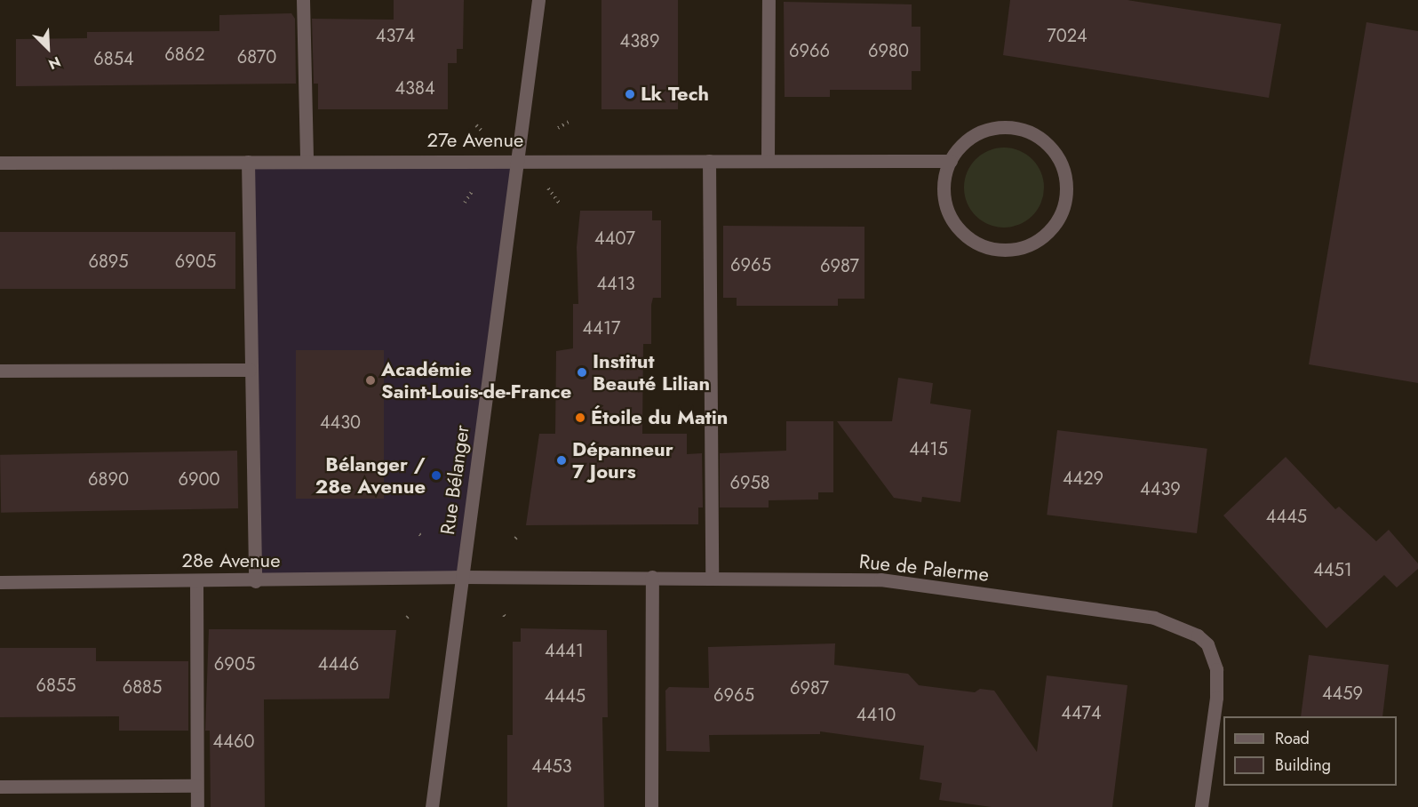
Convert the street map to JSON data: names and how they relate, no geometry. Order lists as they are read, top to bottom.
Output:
{
  "streets": {
    "street": [
      "27e Avenue",
      "Rue Bélanger",
      "28e Avenue",
      "Rue de Palerme"
    ]
  },
  "crossings": [
    ["27e Avenue", "Rue Bélanger"],
    ["Rue Bélanger", "28e Avenue"],
    ["Rue Bélanger", "Rue de Palerme"],
    ["28e Avenue", "Rue de Palerme"]
  ],
  "places": [
    "Lk Tech",
    "Institut Beauté Lilian",
    "Académie Saint-Louis-de-France",
    "Étoile du Matin",
    "Dépanneur 7 Jours",
    "Bélanger / 28e Avenue"
  ],
  "house_numbers": [
    "4374",
    "7024",
    "4389",
    "6966",
    "6980",
    "6862",
    "6870",
    "6854",
    "4384",
    "4407",
    "6895",
    "6905",
    "6965",
    "6987",
    "4413",
    "4417",
    "4430",
    "4415",
    "4429",
    "6890",
    "6900",
    "6958",
    "4439",
    "4445",
    "4451",
    "4441",
    "6905",
    "4446",
    "6855",
    "6885",
    "6987",
    "4459",
    "6965",
    "4445",
    "4474",
    "4410",
    "4460",
    "4453"
  ],
  "legend": ["Road", "Building"],
  "north": "bottom right"
}
